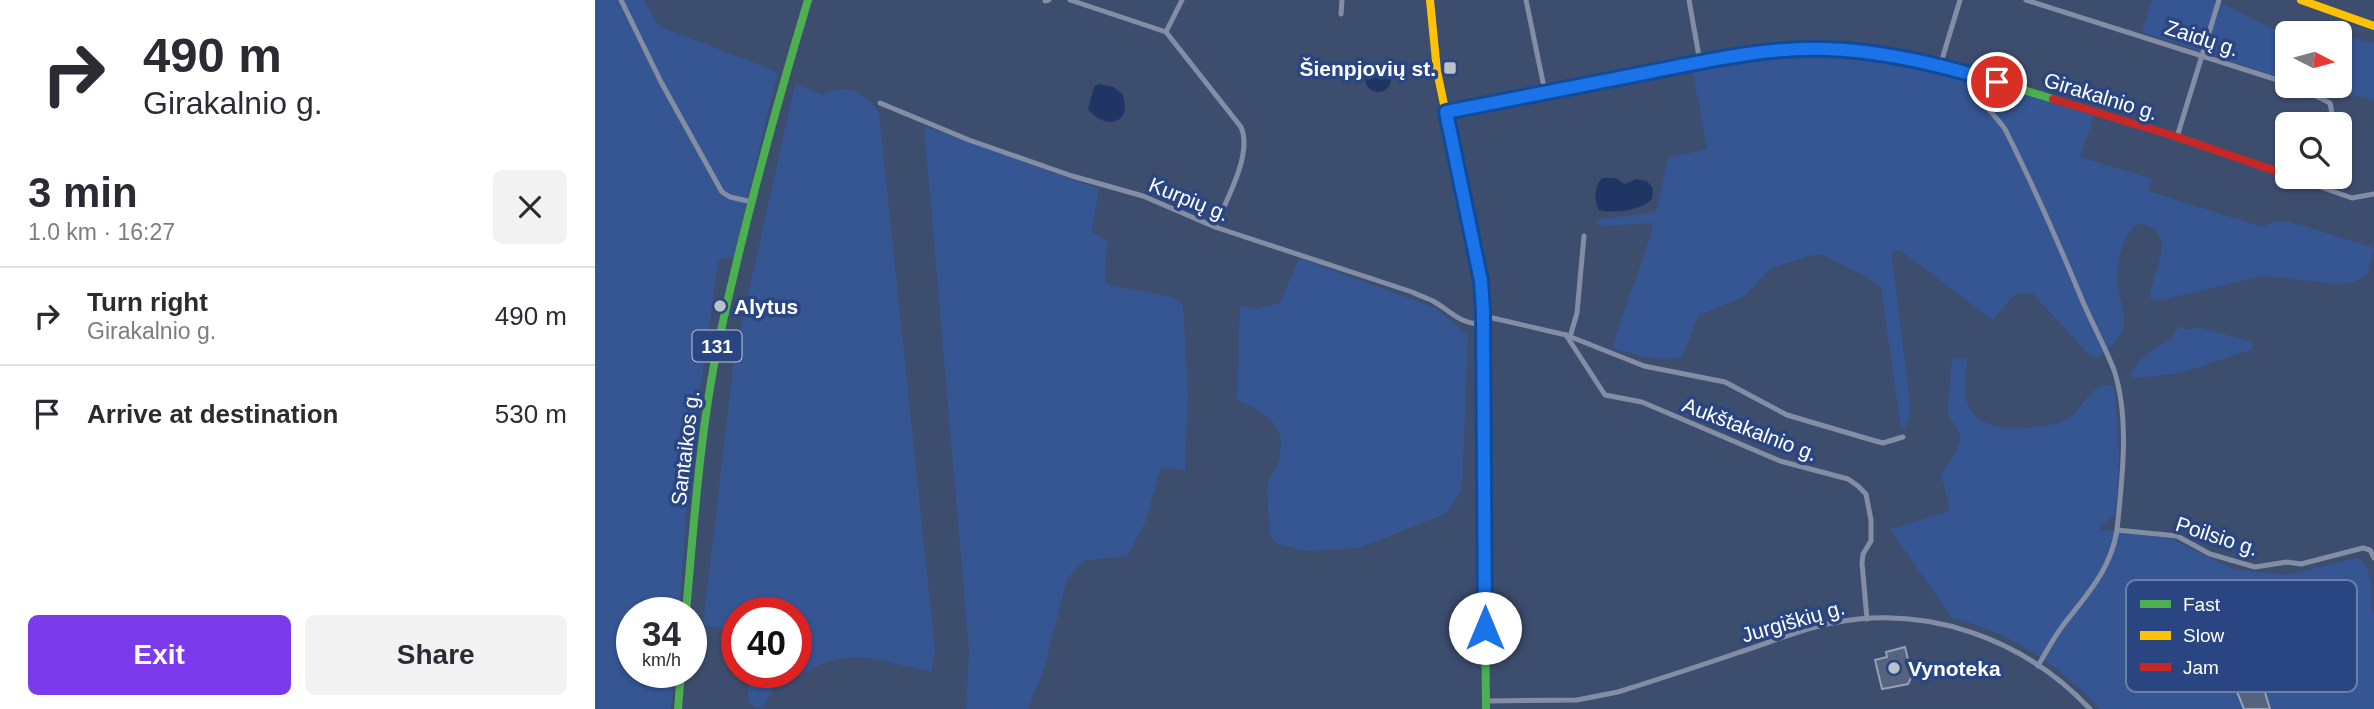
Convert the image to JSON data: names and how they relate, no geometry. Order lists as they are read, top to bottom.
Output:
{
  "streets": {
    "street": [
      "Zaidų g.",
      "Girakalnio g.",
      "Kurpių g.",
      "131",
      "Aukštakalnio g.",
      "Santaikos g.",
      "Poilsio g.",
      "Jurgiškių g."
    ]
  },
  "crossings": [
    ["Kurpių g.", "Aukštakalnio g."],
    ["Aukštakalnio g.", "Jurgiškių g."]
  ],
  "places": {
    "transit": ["Šienpjovių st."],
    "other": ["Alytus", "Vynoteka"]
  },
  "legend": ["Fast", "Slow", "Jam"],
  "north": "right",
  "page": {
    "turn": ["490 m", "Girakalnio g."],
    "heading": ["3 min", "1.0 km · 16:27"],
    "list": [
      {
        "name": "Turn right",
        "note": "Girakalnio g.",
        "value": "490 m"
      },
      {
        "name": "Arrive at destination",
        "value": "530 m"
      }
    ],
    "speed": "34 km/h",
    "limit": "40",
    "buttons": ["Exit", "Share"]
  }
}
